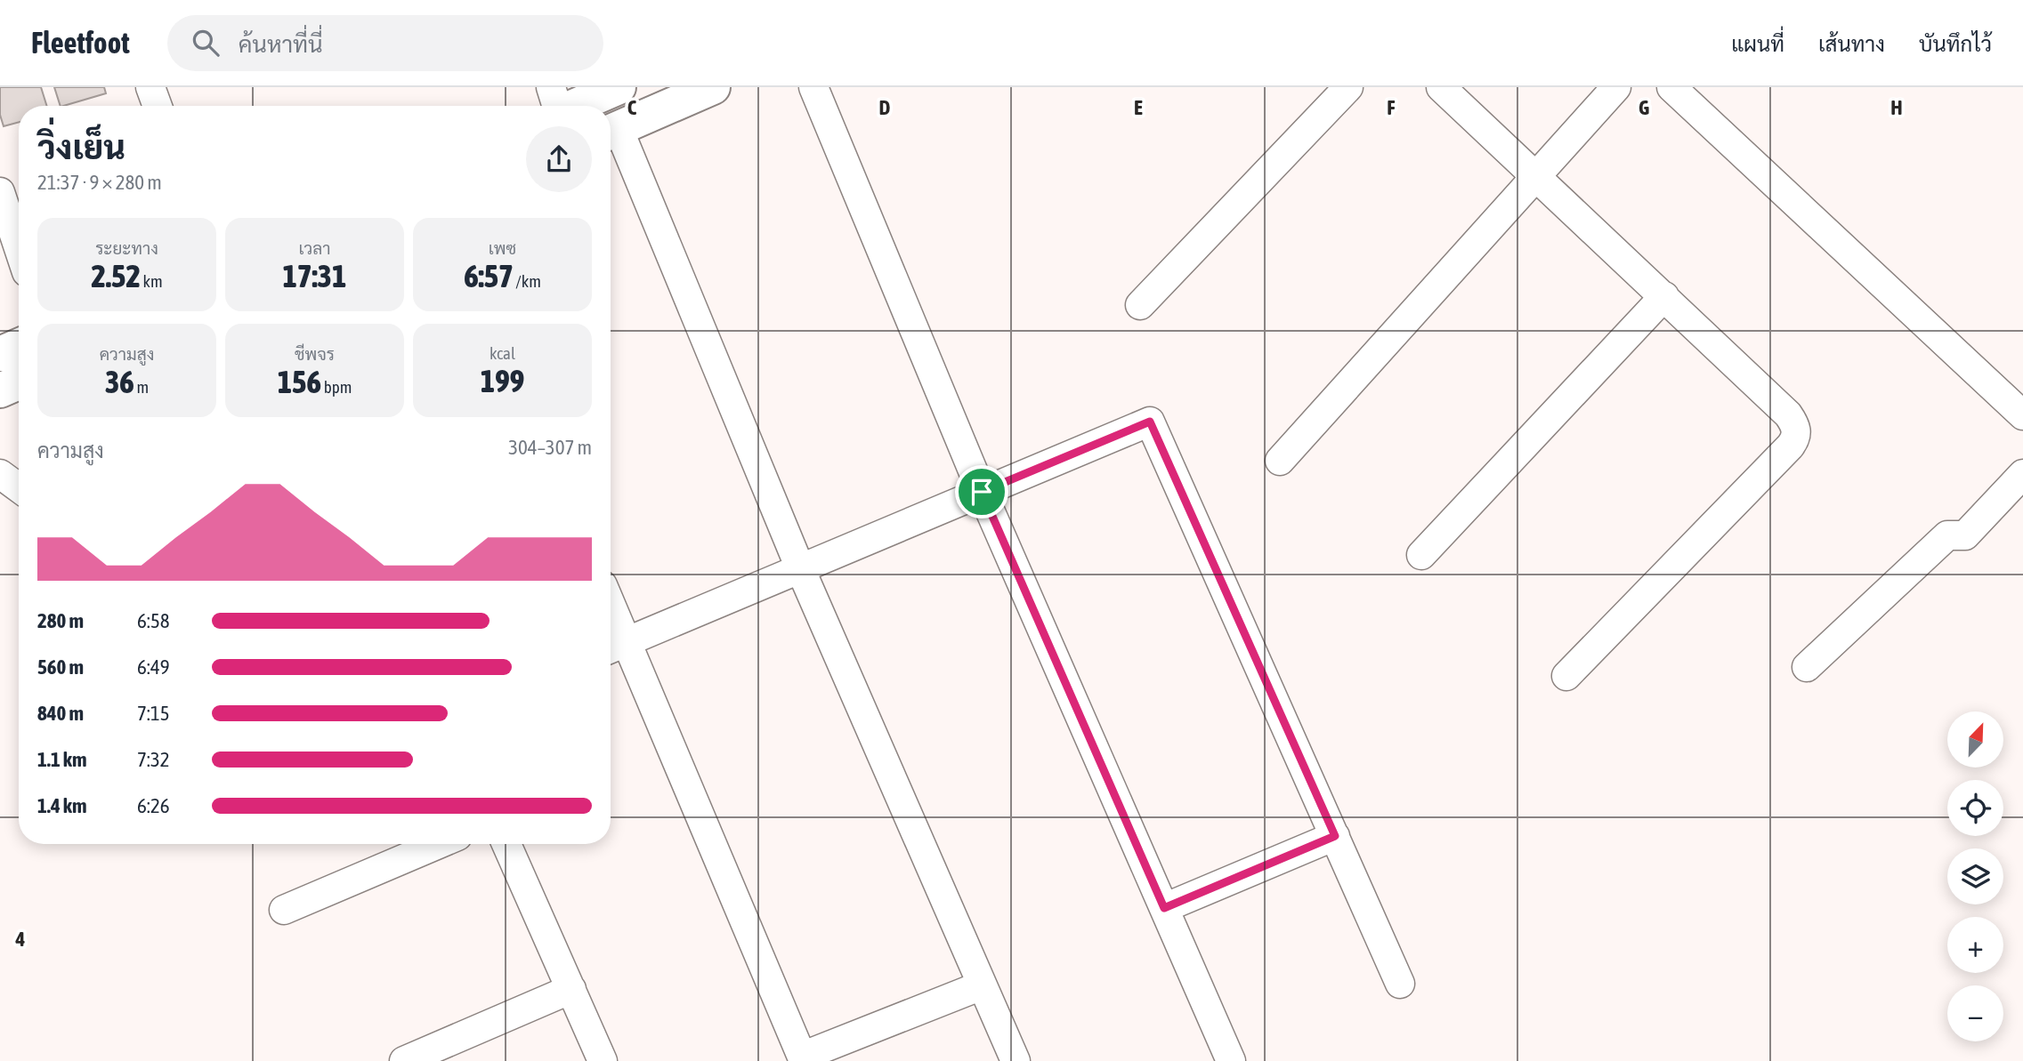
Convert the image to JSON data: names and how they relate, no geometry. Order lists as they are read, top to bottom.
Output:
{
  "north": "top right",
  "page": {
    "header": "Fleetfoot",
    "search": "ค้นหาที่นี่",
    "nav": ["แผนที่", "เส้นทาง", "บันทึกไว้"],
    "heading": ["วิ่งเย็น", "21:37 · 9 × 280 m"],
    "stats": [
      ["ระยะทาง", "2.52 km"],
      ["เวลา", "17:31"],
      ["เพซ", "6:57 /km"],
      ["ความสูง", "36 m"],
      ["ชีพจร", "156 bpm"],
      ["kcal", "199"]
    ],
    "chart": ["ความสูง", "304–307 m"],
    "list": [
      {
        "name": "280 m",
        "note": "6:58"
      },
      {
        "name": "560 m",
        "note": "6:49"
      },
      {
        "name": "840 m",
        "note": "7:15"
      },
      {
        "name": "1.1 km",
        "note": "7:32"
      },
      {
        "name": "1.4 km",
        "note": "6:26"
      }
    ],
    "map_buttons": ["+", "−"]
  },
  "grid": {
    "columns": [
      "C",
      "D",
      "E",
      "F",
      "G",
      "H"
    ],
    "rows": ["4"]
  }
}
